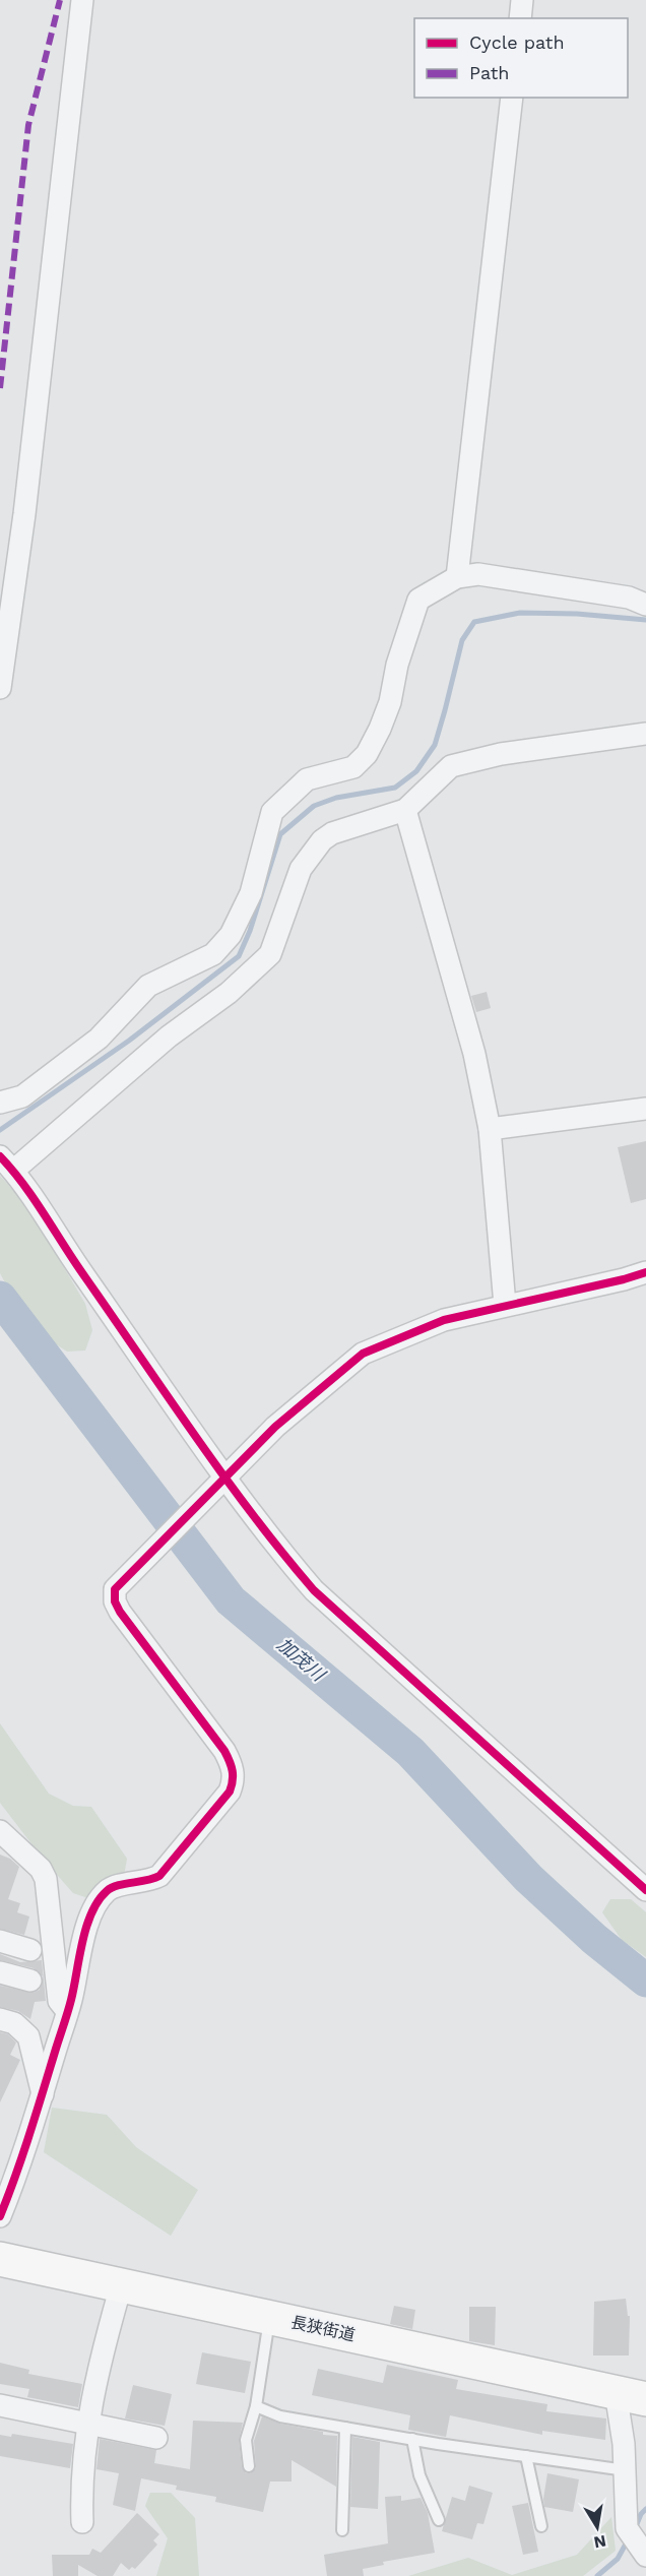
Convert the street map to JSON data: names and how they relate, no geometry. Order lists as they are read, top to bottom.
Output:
{
  "streets": {
    "main road": ["長狭街道"]
  },
  "water": ["加茂川"],
  "legend": ["Cycle path", "Path"],
  "north": "bottom"
}
